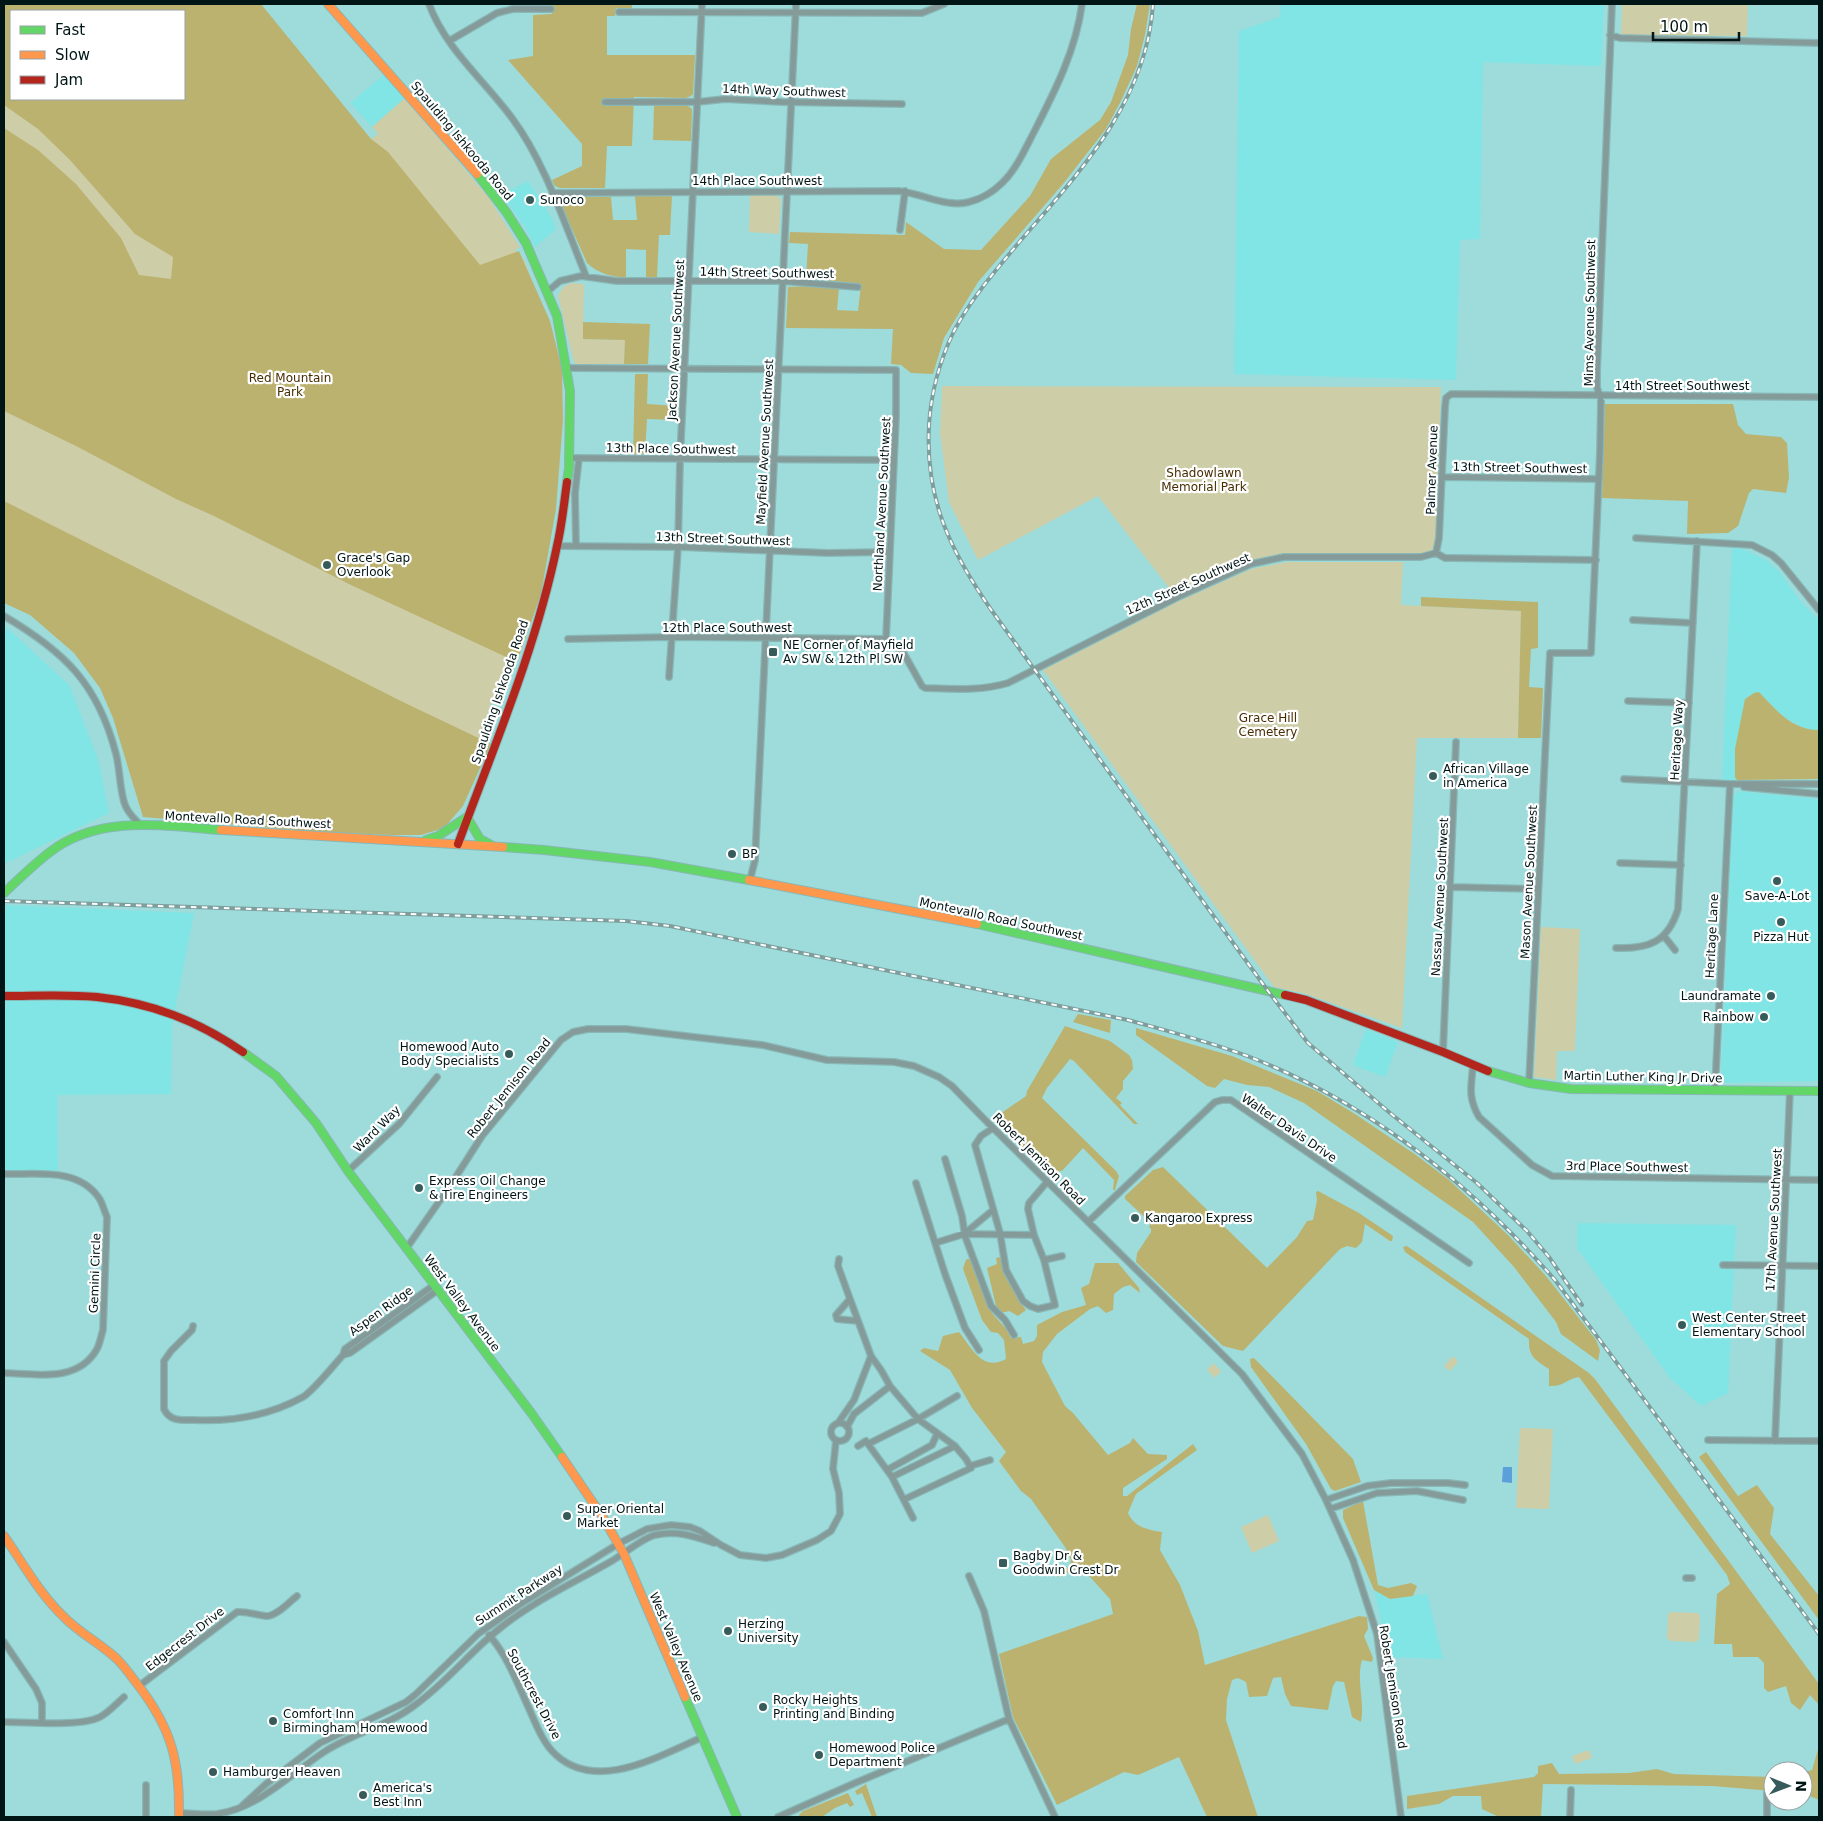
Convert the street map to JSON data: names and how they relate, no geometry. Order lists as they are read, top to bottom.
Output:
{
  "streets": {
    "main road": [
      "Spaulding Ishkooda Road",
      "Montevallo Road Southwest",
      "Martin Luther King Jr Drive",
      "West Valley Avenue"
    ],
    "street": [
      "14th Way Southwest",
      "14th Place Southwest",
      "14th Street Southwest",
      "Mims Avenue Southwest",
      "Jackson Avenue Southwest",
      "Mayfield Avenue Southwest",
      "13th Place Southwest",
      "13th Street Southwest",
      "Palmer Avenue",
      "Northland Avenue Southwest",
      "12th Street Southwest",
      "12th Place Southwest",
      "Heritage Way",
      "Mason Avenue Southwest",
      "Nassau Avenue Southwest",
      "Heritage Lane",
      "Robert Jemison Road",
      "Walter Davis Drive",
      "Ward Way",
      "3rd Place Southwest",
      "17th Avenue Southwest",
      "Gemini Circle",
      "Aspen Ridge",
      "Summit Parkway",
      "Edgecrest Drive",
      "Southcrest Drive"
    ]
  },
  "crossings": [
    ["14th Way Southwest", "Jackson Avenue Southwest"],
    ["14th Way Southwest", "Mayfield Avenue Southwest"],
    ["Spaulding Ishkooda Road", "14th Street Southwest"],
    ["Spaulding Ishkooda Road", "13th Place Southwest"],
    ["Spaulding Ishkooda Road", "13th Street Southwest"],
    ["Spaulding Ishkooda Road", "Montevallo Road Southwest"],
    ["14th Place Southwest", "Jackson Avenue Southwest"],
    ["14th Place Southwest", "Mayfield Avenue Southwest"],
    ["14th Street Southwest", "Mims Avenue Southwest"],
    ["14th Street Southwest", "Jackson Avenue Southwest"],
    ["14th Street Southwest", "Mayfield Avenue Southwest"],
    ["14th Street Southwest", "Palmer Avenue"],
    ["Mims Avenue Southwest", "13th Street Southwest"],
    ["Mims Avenue Southwest", "12th Street Southwest"],
    ["Mims Avenue Southwest", "Mason Avenue Southwest"],
    ["Jackson Avenue Southwest", "13th Place Southwest"],
    ["Jackson Avenue Southwest", "13th Street Southwest"],
    ["Jackson Avenue Southwest", "12th Place Southwest"],
    ["Mayfield Avenue Southwest", "13th Place Southwest"],
    ["Mayfield Avenue Southwest", "13th Street Southwest"],
    ["Mayfield Avenue Southwest", "Northland Avenue Southwest"],
    ["Mayfield Avenue Southwest", "12th Place Southwest"],
    ["Mayfield Avenue Southwest", "Montevallo Road Southwest"],
    ["13th Place Southwest", "Northland Avenue Southwest"],
    ["13th Street Southwest", "Palmer Avenue"],
    ["13th Street Southwest", "Northland Avenue Southwest"],
    ["Palmer Avenue", "12th Street Southwest"],
    ["Northland Avenue Southwest", "12th Street Southwest"],
    ["Northland Avenue Southwest", "12th Place Southwest"],
    ["12th Street Southwest", "12th Place Southwest"],
    ["Montevallo Road Southwest", "Nassau Avenue Southwest"],
    ["Montevallo Road Southwest", "Martin Luther King Jr Drive"],
    ["Mason Avenue Southwest", "Martin Luther King Jr Drive"],
    ["Nassau Avenue Southwest", "Martin Luther King Jr Drive"],
    ["Heritage Lane", "Martin Luther King Jr Drive"],
    ["Martin Luther King Jr Drive", "3rd Place Southwest"],
    ["Martin Luther King Jr Drive", "17th Avenue Southwest"],
    ["Robert Jemison Road", "Walter Davis Drive"],
    ["Robert Jemison Road", "West Valley Avenue"],
    ["Ward Way", "West Valley Avenue"],
    ["3rd Place Southwest", "17th Avenue Southwest"],
    ["West Valley Avenue", "Aspen Ridge"],
    ["West Valley Avenue", "Summit Parkway"],
    ["West Valley Avenue", "Southcrest Drive"],
    ["Summit Parkway", "Southcrest Drive"]
  ],
  "parks": ["Red Mountain Park", "Shadowlawn Memorial Park", "Grace Hill Cemetery"],
  "places": {
    "other": [
      "Sunoco",
      "Grace's Gap Overlook",
      "African Village in America",
      "BP",
      "Save-A-Lot",
      "Pizza Hut",
      "Laundramate",
      "Rainbow",
      "Homewood Auto Body Specialists",
      "Express Oil Change & Tire Engineers",
      "Kangaroo Express",
      "West Center Street Elementary School",
      "Super Oriental Market",
      "Herzing University",
      "Rocky Heights Printing and Binding",
      "Comfort Inn Birmingham Homewood",
      "Homewood Police Department",
      "Hamburger Heaven",
      "America's Best Inn"
    ],
    "transit": ["NE Corner of Mayfield Av SW & 12th Pl SW", "Bagby Dr & Goodwin Crest Dr"]
  },
  "legend": ["Fast", "Slow", "Jam"],
  "scale_bar": "100 m",
  "north": "right"
}
